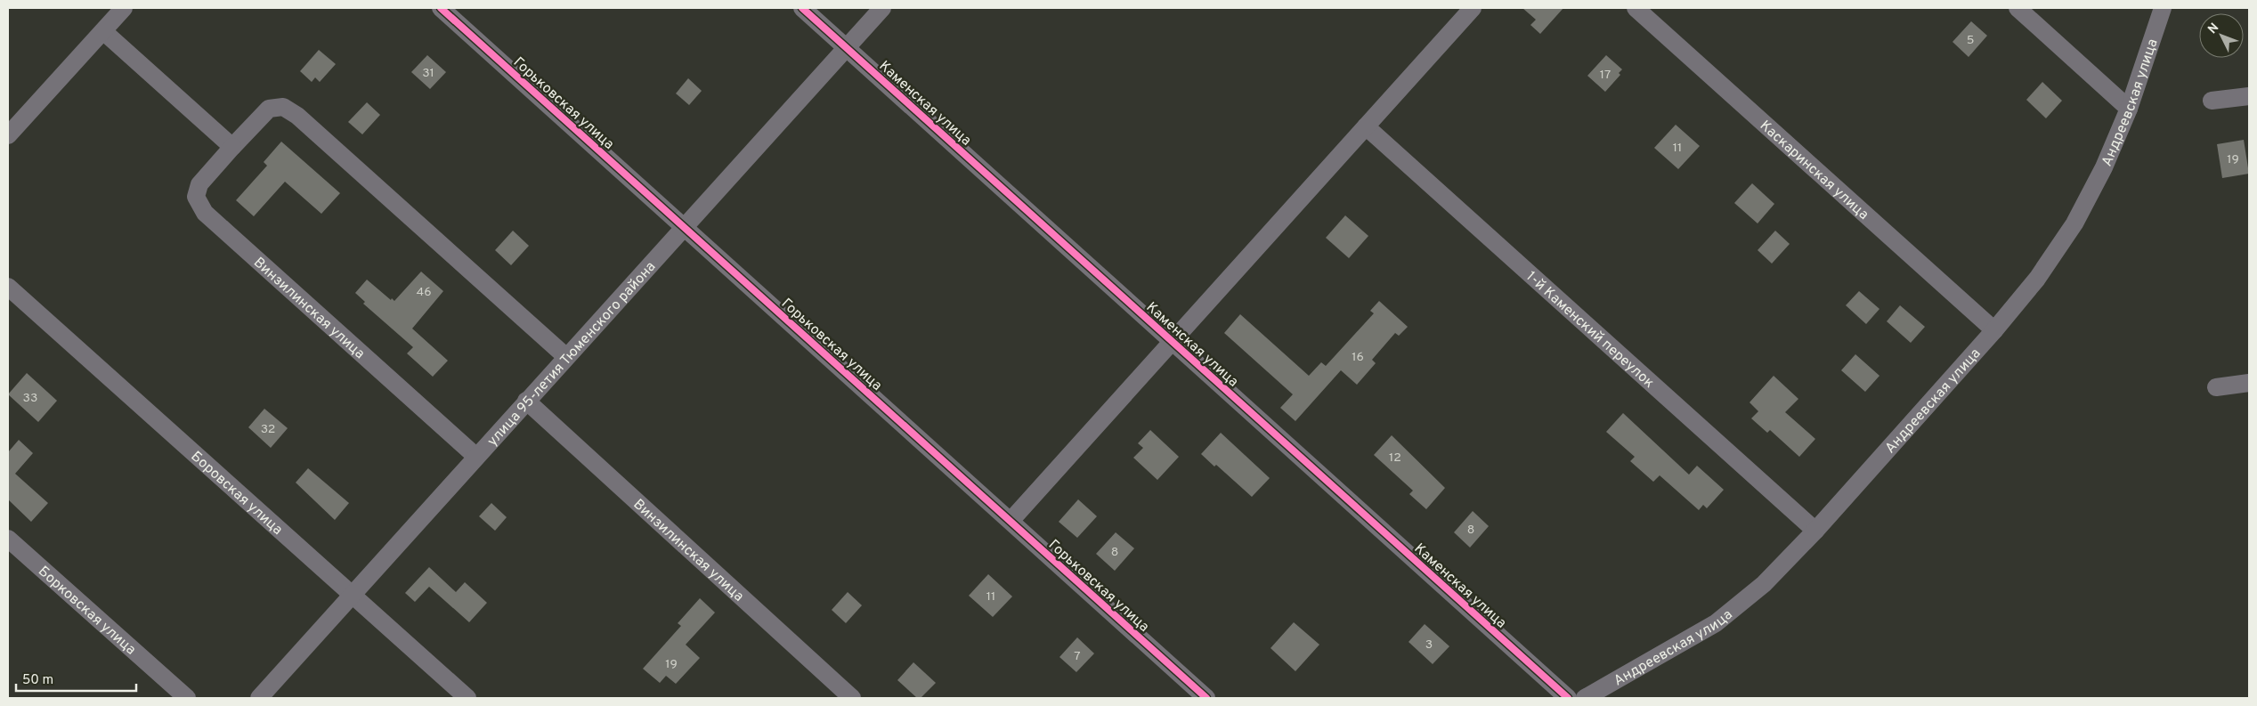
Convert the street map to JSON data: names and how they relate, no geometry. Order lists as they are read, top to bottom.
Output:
{
  "streets": {
    "street": [
      "Горьковская улица",
      "Каменская улица",
      "Андреевская улица",
      "Каскаринская улица",
      "Винзилинская улица",
      "1-й Каменский переулок",
      "улица 95-летия Тюменского района",
      "Боровская улица",
      "Борковская улица"
    ]
  },
  "crossings": [
    ["Горьковская улица", "улица 95-летия Тюменского района"],
    ["Каменская улица", "улица 95-летия Тюменского района"],
    ["Андреевская улица", "Каскаринская улица"],
    ["Андреевская улица", "1-й Каменский переулок"],
    ["Винзилинская улица", "улица 95-летия Тюменского района"],
    ["улица 95-летия Тюменского района", "Боровская улица"]
  ],
  "house_numbers": [
    "5",
    "31",
    "17",
    "11",
    "19",
    "46",
    "16",
    "33",
    "32",
    "12",
    "8",
    "8",
    "11",
    "3",
    "7",
    "19"
  ],
  "scale_bar": "50 m",
  "north": "top left"
}
